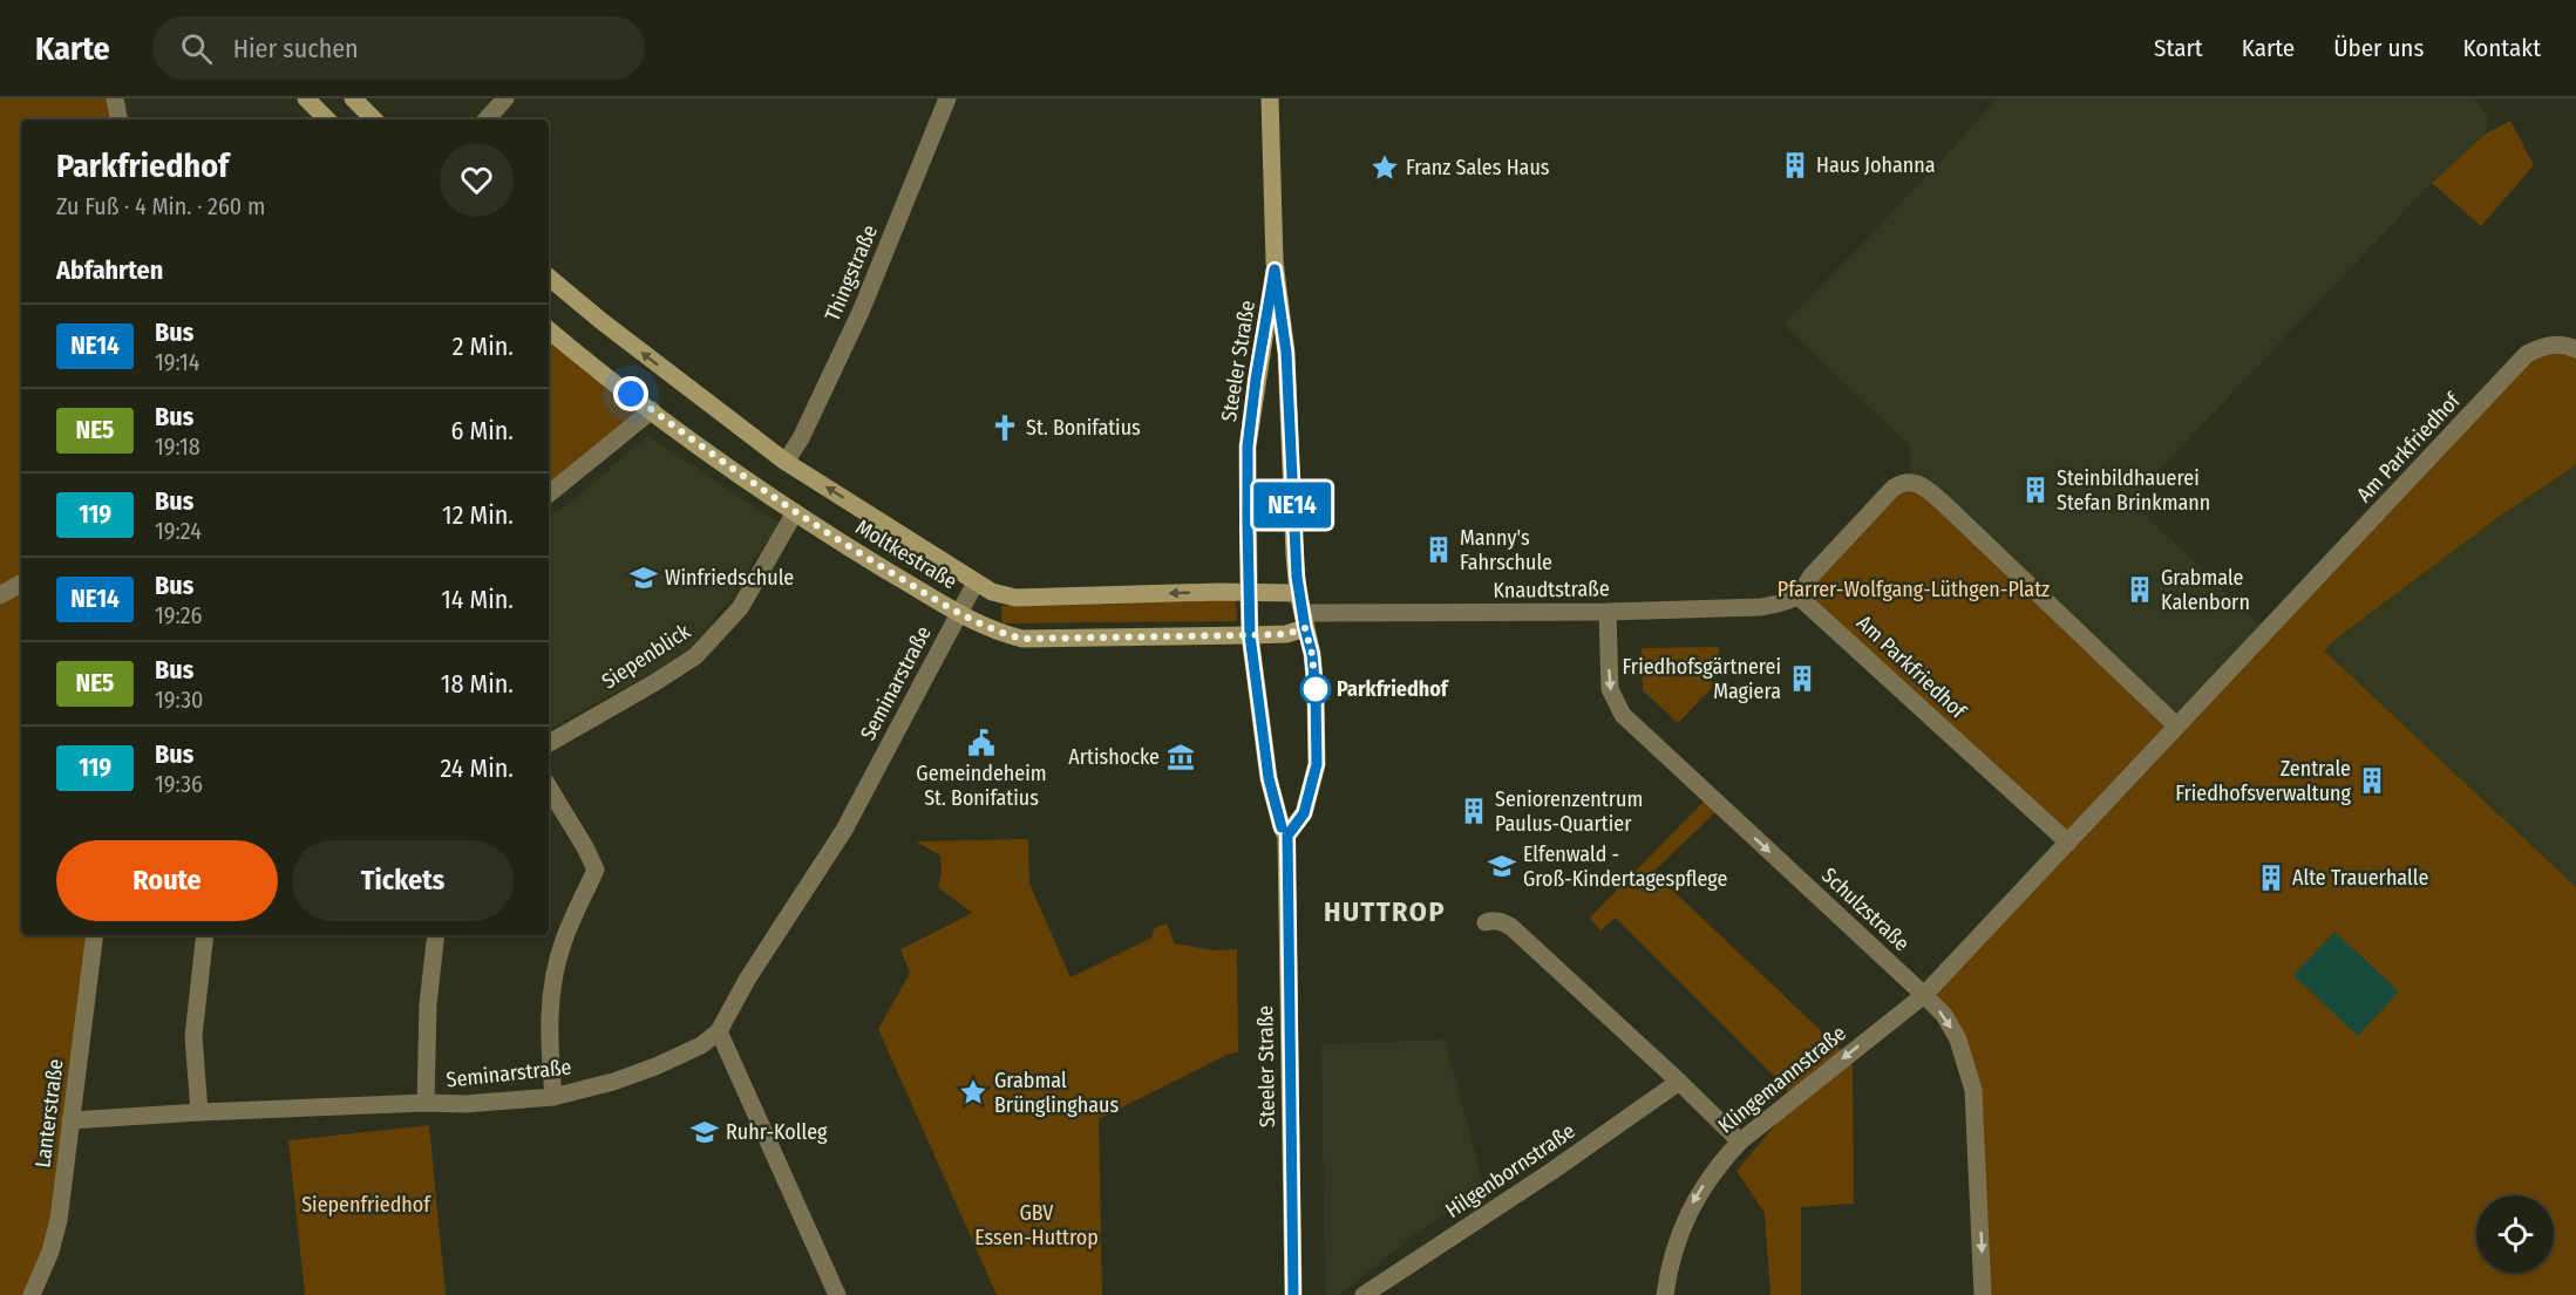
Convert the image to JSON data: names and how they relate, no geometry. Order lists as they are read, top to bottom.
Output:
{
  "streets": {
    "street": [
      "Thingstraße",
      "Steeler Straße",
      "Am Parkfriedhof",
      "Moltkestraße",
      "Knaudtstraße",
      "Siepenblick",
      "Seminarstraße",
      "Schulzstraße",
      "Klingemannstraße",
      "Lanterstraße",
      "Hilgenbornstraße"
    ]
  },
  "crossings": [
    ["Thingstraße", "Moltkestraße"],
    ["Steeler Straße", "Moltkestraße"],
    ["Steeler Straße", "Knaudtstraße"],
    ["Am Parkfriedhof", "Knaudtstraße"],
    ["Am Parkfriedhof", "Schulzstraße"],
    ["Am Parkfriedhof", "Klingemannstraße"],
    ["Moltkestraße", "Knaudtstraße"],
    ["Moltkestraße", "Siepenblick"],
    ["Moltkestraße", "Seminarstraße"],
    ["Knaudtstraße", "Schulzstraße"],
    ["Seminarstraße", "Lanterstraße"],
    ["Schulzstraße", "Klingemannstraße"]
  ],
  "one_way": ["Schulzstraße", "Klingemannstraße"],
  "districts": ["HUTTROP"],
  "parks": ["Pfarrer-Wolfgang-Lüthgen-Platz", "Siepenfriedhof", "GBV Essen-Huttrop"],
  "places": {
    "building": [
      "Haus Johanna",
      "Steinbildhauerei Stefan Brinkmann",
      "Manny's Fahrschule",
      "Grabmale Kalenborn",
      "Friedhofsgärtnerei Magiera",
      "Zentrale Friedhofsverwaltung",
      "Seniorenzentrum Paulus-Quartier",
      "Alte Trauerhalle"
    ],
    "place": ["Franz Sales Haus", "Grabmal Brünglinghaus"],
    "church": ["St. Bonifatius"],
    "school or university": ["Winfriedschule", "Elfenwald - Groß-Kindertagespflege", "Ruhr-Kolleg"],
    "other": ["Parkfriedhof"],
    "public building": ["Gemeindeheim St. Bonifatius"],
    "museum": ["Artishocke"]
  },
  "lines": ["bus line NE14"],
  "page": {
    "header": "Karte",
    "search": "Hier suchen",
    "nav": [
      "Start",
      "Karte",
      "Über uns",
      "Kontakt"
    ],
    "on_map": "NE14",
    "heading": [
      ["Parkfriedhof", "Zu Fuß · 4 Min. · 260 m"],
      "Abfahrten"
    ],
    "list": [
      {
        "mark": "NE14",
        "name": "Bus",
        "note": "19:14",
        "value": "2 Min."
      },
      {
        "mark": "NE5",
        "name": "Bus",
        "note": "19:18",
        "value": "6 Min."
      },
      {
        "mark": "119",
        "name": "Bus",
        "note": "19:24",
        "value": "12 Min."
      },
      {
        "mark": "NE14",
        "name": "Bus",
        "note": "19:26",
        "value": "14 Min."
      },
      {
        "mark": "NE5",
        "name": "Bus",
        "note": "19:30",
        "value": "18 Min."
      },
      {
        "mark": "119",
        "name": "Bus",
        "note": "19:36",
        "value": "24 Min."
      }
    ],
    "buttons": ["Route", "Tickets"]
  }
}
